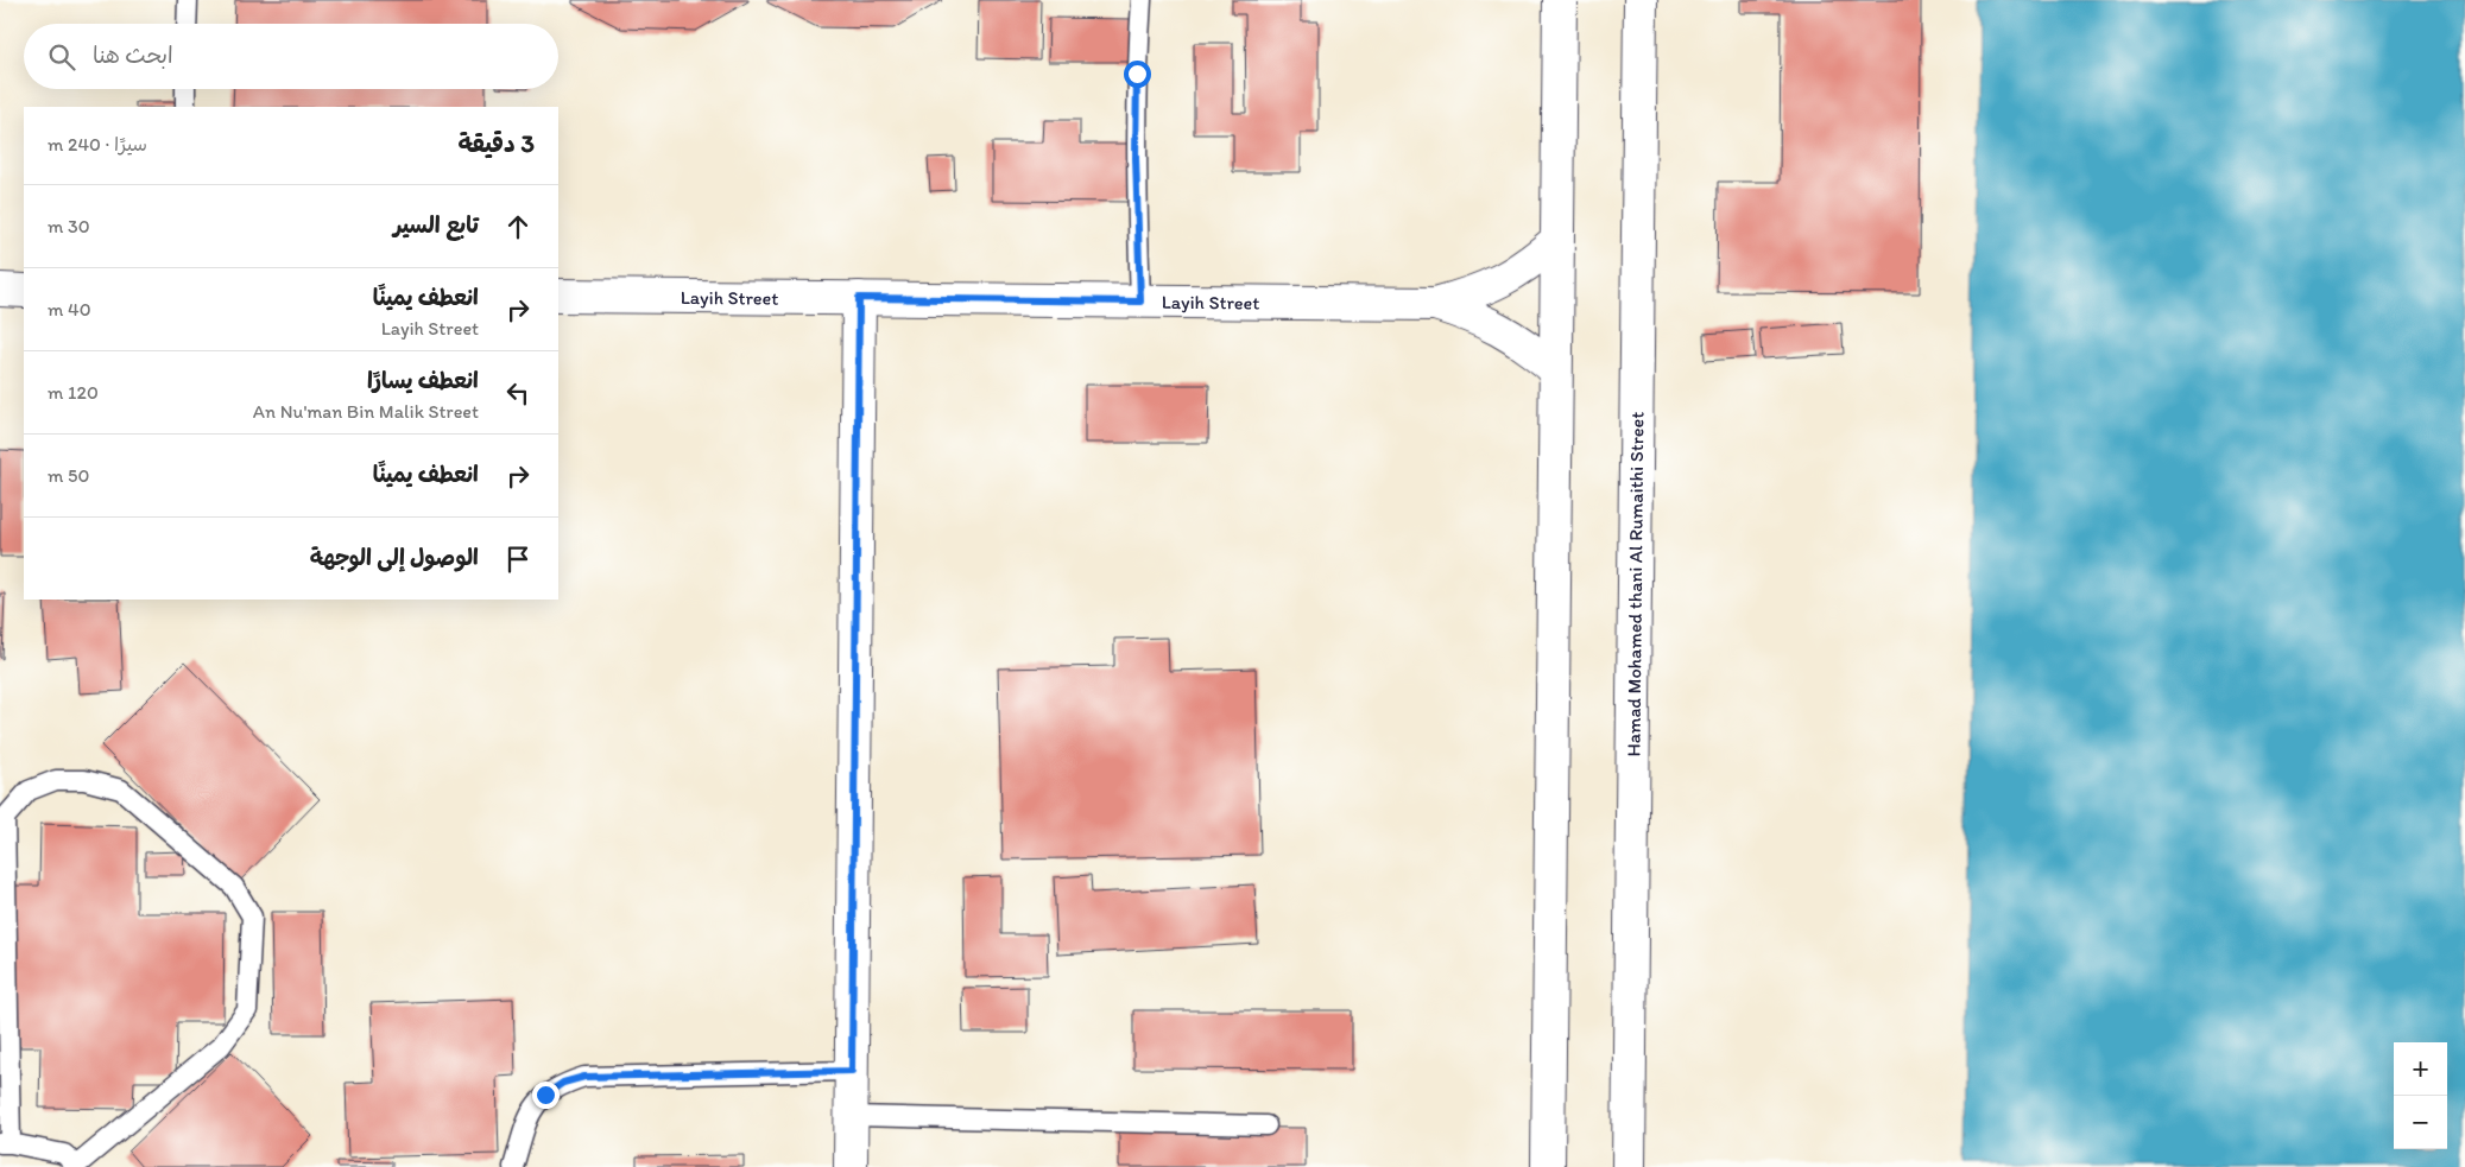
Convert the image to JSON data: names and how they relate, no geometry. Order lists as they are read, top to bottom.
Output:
{
  "streets": {
    "street": ["Layih Street", "Hamad Mohamed thani Al Rumaithi Street"]
  },
  "page": {
    "search": "ابحث هنا",
    "heading": ["3 دقيقة", "سيرًا · 240 m"],
    "list": [
      ["تابع السير", "30 m"],
      ["انعطف يمينًا", "Layih Street", "40 m"],
      ["انعطف يسارًا", "An Nu'man Bin Malik Street", "120 m"],
      ["انعطف يمينًا", "50 m"],
      "الوصول إلى الوجهة"
    ],
    "map_buttons": ["+", "−"]
  }
}
